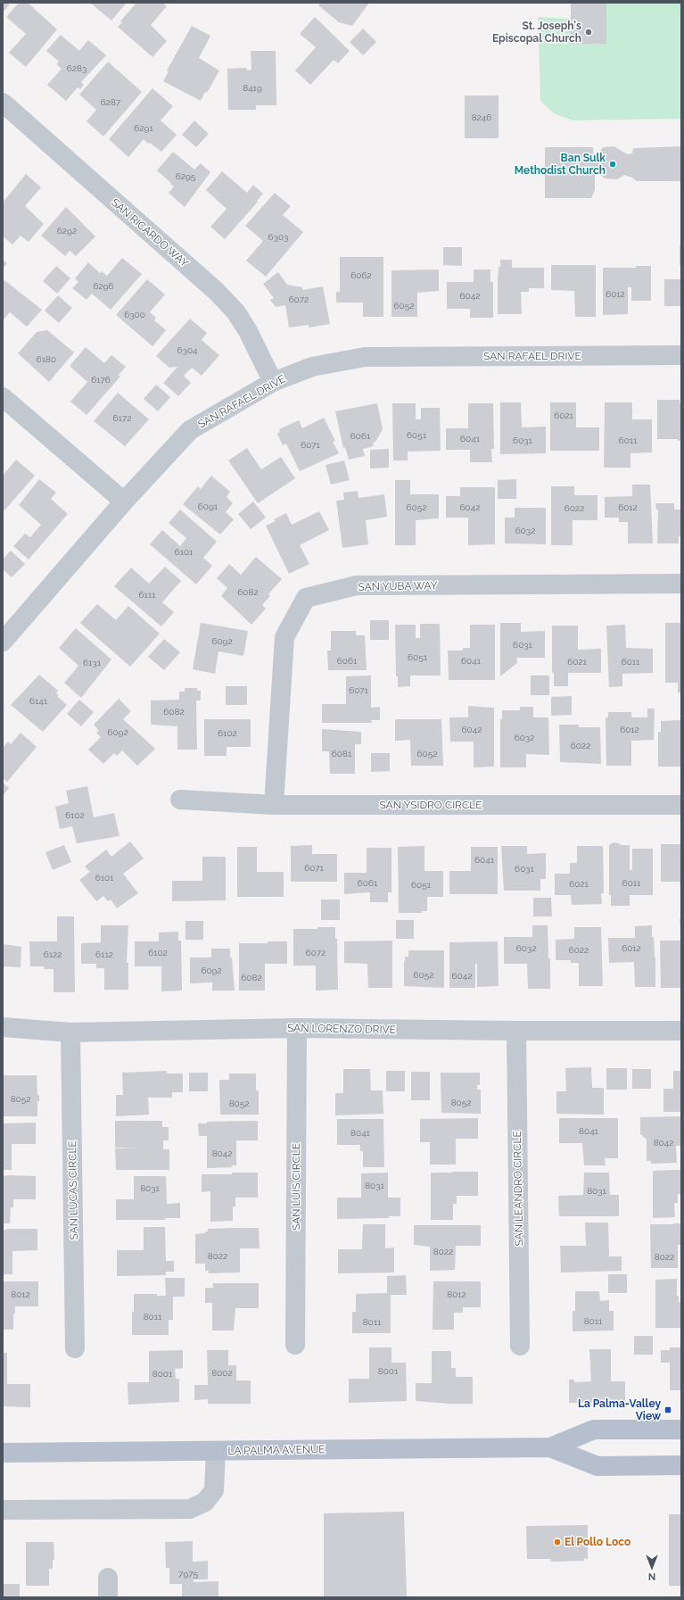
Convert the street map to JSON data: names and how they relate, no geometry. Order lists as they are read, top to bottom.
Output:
{
  "streets": {
    "main road": ["LA PALMA AVENUE"],
    "street": [
      "SAN RICARDO WAY",
      "SAN RAFAEL DRIVE",
      "SAN YUBA WAY",
      "SAN YSIDRO CIRCLE",
      "SAN LORENZO DRIVE",
      "SAN LUIS CIRCLE",
      "SAN LEANDRO CIRCLE",
      "SAN LUCAS CIRCLE"
    ]
  },
  "crossings": [
    ["SAN RICARDO WAY", "SAN RAFAEL DRIVE"],
    ["SAN YUBA WAY", "SAN YSIDRO CIRCLE"],
    ["SAN LORENZO DRIVE", "SAN LUIS CIRCLE"],
    ["SAN LORENZO DRIVE", "SAN LEANDRO CIRCLE"],
    ["SAN LORENZO DRIVE", "SAN LUCAS CIRCLE"]
  ],
  "places": {
    "other": ["St. Joseph's Episcopal Church", "Ban Sulk Methodist Church", "El Pollo Loco"],
    "transit": ["La Palma-Valley View"]
  },
  "house_numbers": [
    "6283",
    "8419",
    "6287",
    "8246",
    "6291",
    "6295",
    "6292",
    "6303",
    "6062",
    "6296",
    "6012",
    "6042",
    "6072",
    "6052",
    "6300",
    "6304",
    "6180",
    "6176",
    "6021",
    "6172",
    "6051",
    "6061",
    "6041",
    "6031",
    "6011",
    "6071",
    "6091",
    "6052",
    "6042",
    "6012",
    "6022",
    "6032",
    "6101",
    "6082",
    "6111",
    "6092",
    "6031",
    "6051",
    "6061",
    "6041",
    "6021",
    "6011",
    "6131",
    "6071",
    "6141",
    "6082",
    "6042",
    "6012",
    "6092",
    "6102",
    "6032",
    "6022",
    "6081",
    "6052",
    "6102",
    "6041",
    "6071",
    "6031",
    "6101",
    "6061",
    "6011",
    "6021",
    "6051",
    "6032",
    "6012",
    "6022",
    "6102",
    "6072",
    "6122",
    "6112",
    "6092",
    "6052",
    "6042",
    "6082",
    "8052",
    "8052",
    "8052",
    "8041",
    "8041",
    "8042",
    "8042",
    "8031",
    "8031",
    "8031",
    "8022",
    "8022",
    "8022",
    "8012",
    "8012",
    "8011",
    "8011",
    "8011",
    "8001",
    "8002",
    "8001",
    "7975"
  ],
  "north": "bottom"
}
